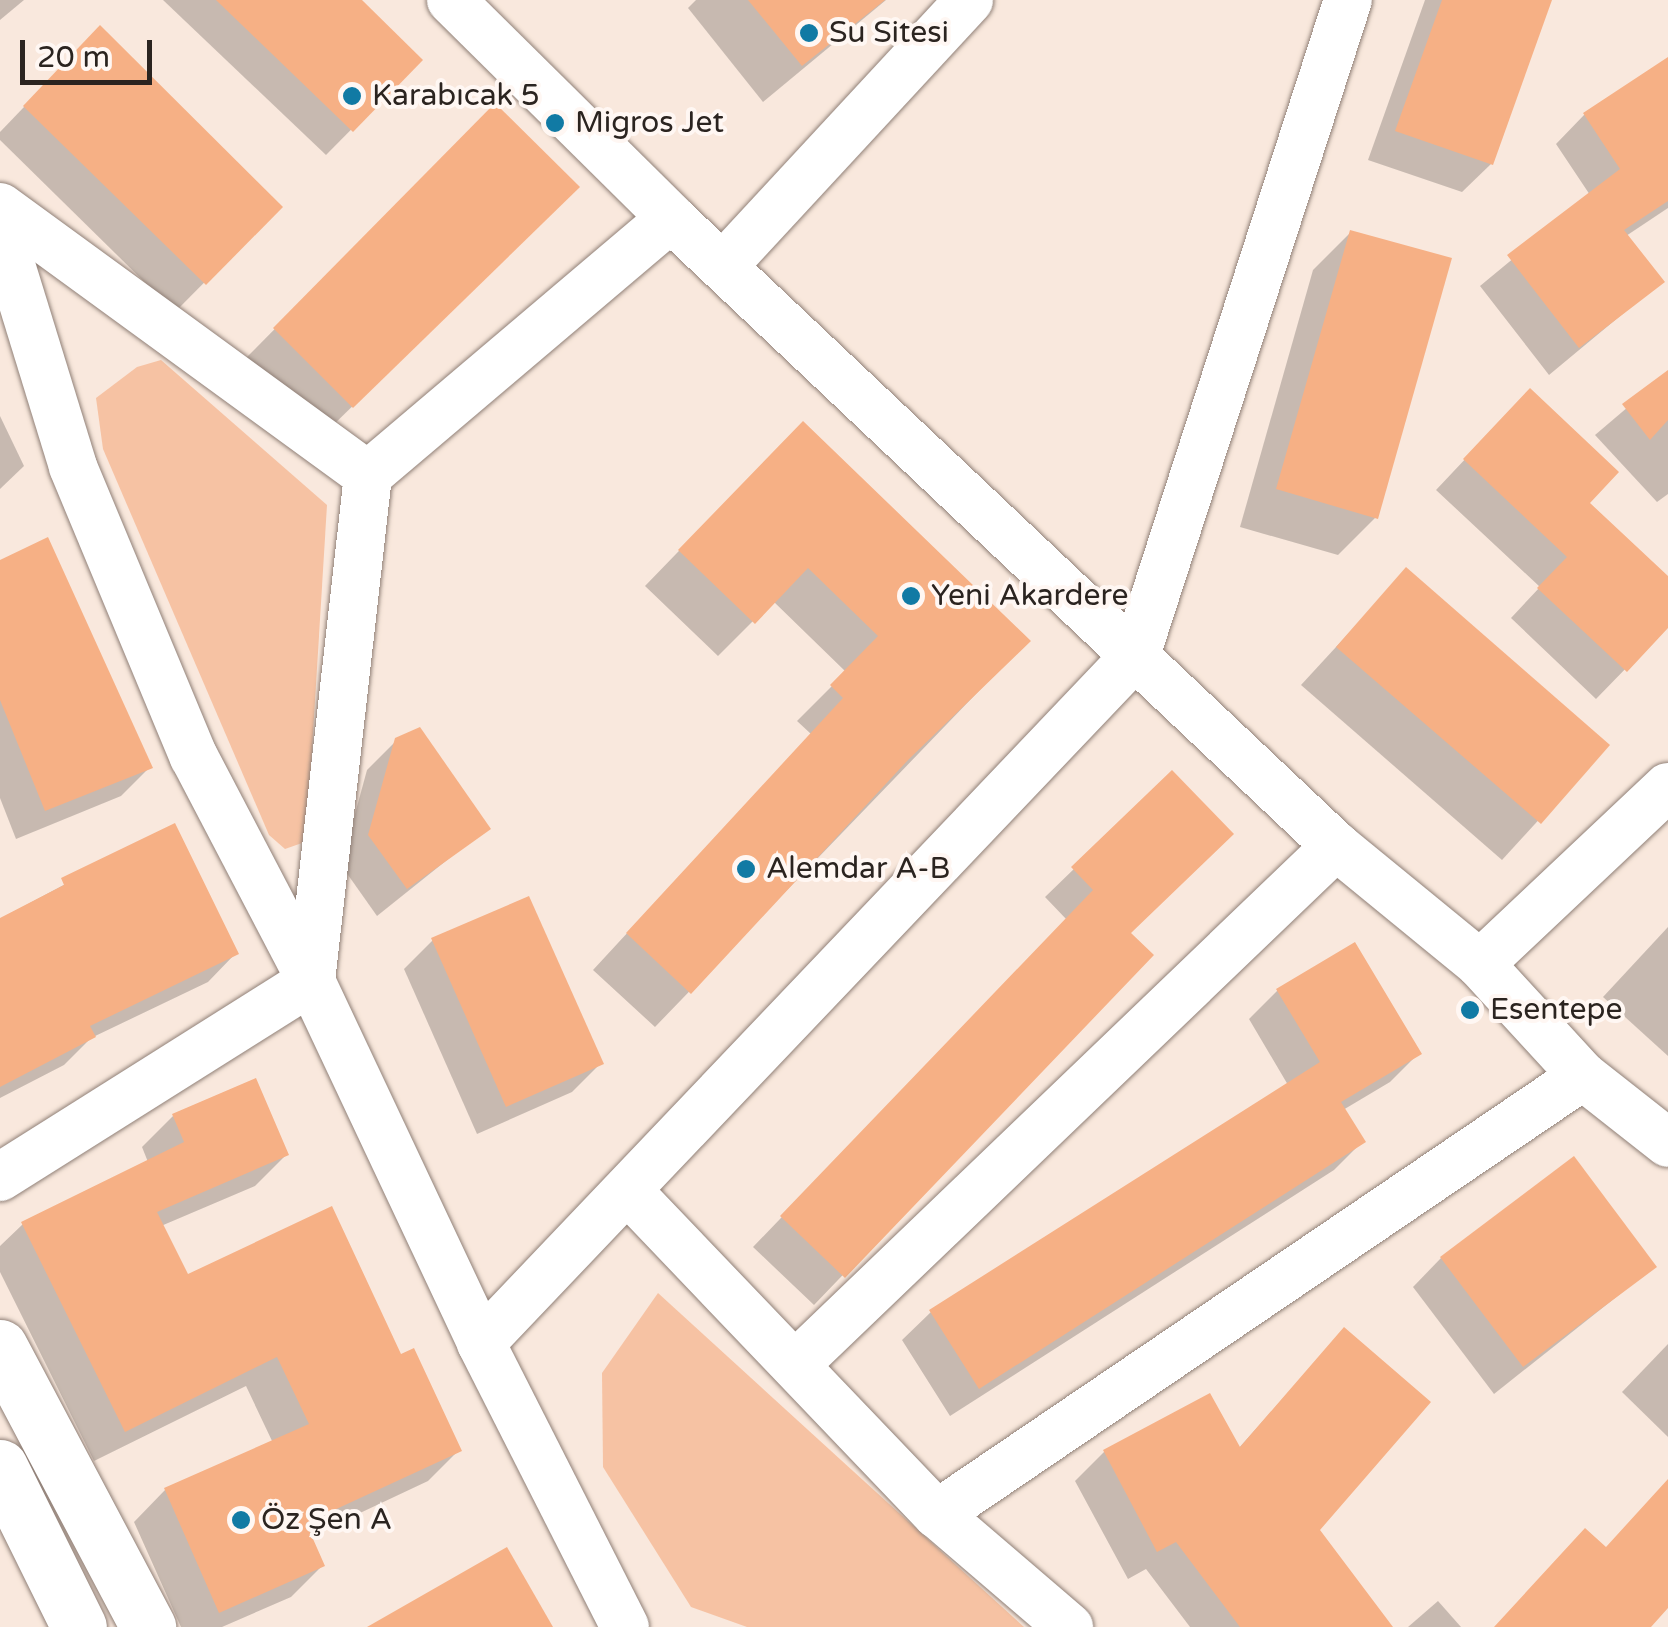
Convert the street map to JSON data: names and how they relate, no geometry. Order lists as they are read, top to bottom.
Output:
{
  "places": [
    "Su Sitesi",
    "Karabıcak 5",
    "Migros Jet",
    "Yeni Akardere",
    "Alemdar A-B",
    "Esentepe",
    "Öz Şen A"
  ],
  "scale_bar": "20 m"
}
